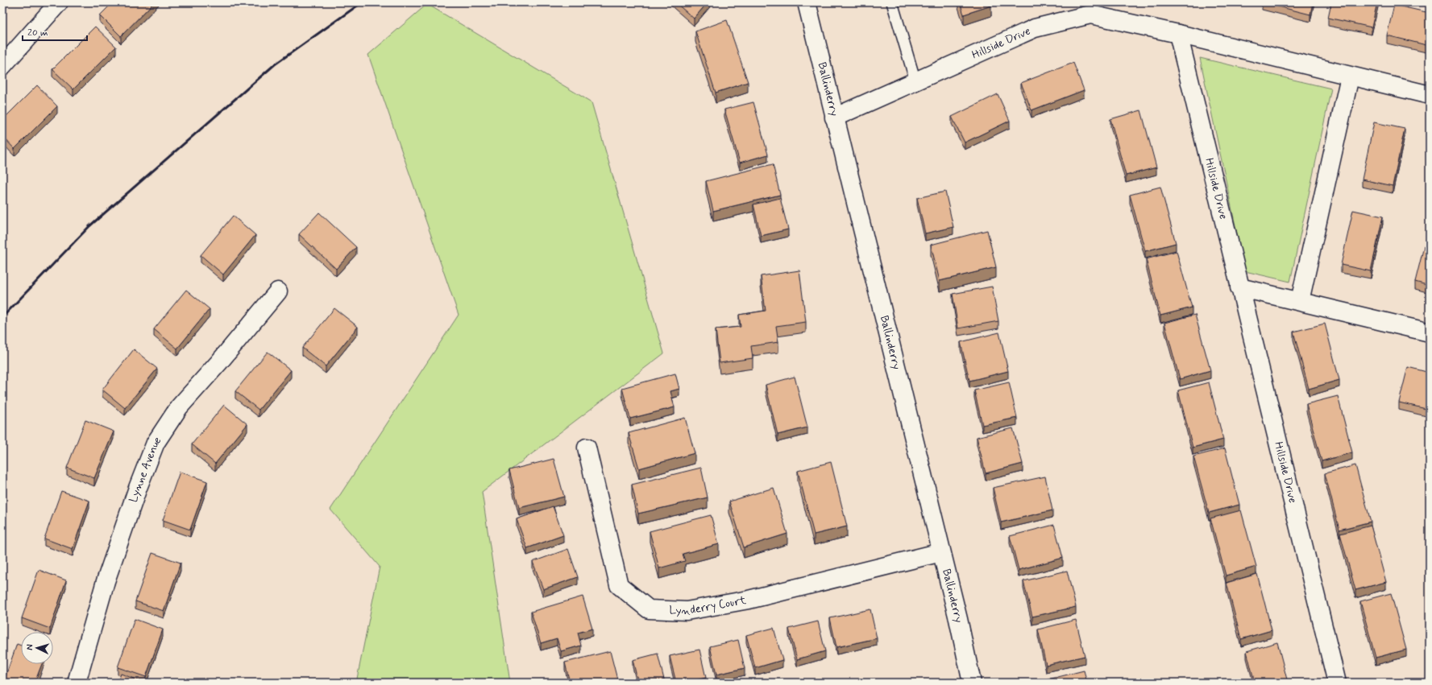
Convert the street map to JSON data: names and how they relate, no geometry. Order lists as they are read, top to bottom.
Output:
{
  "streets": {
    "street": [
      "Hillside Drive",
      "Ballinderry",
      "Lynne Avenue",
      "Lynderry Court"
    ]
  },
  "crossings": [
    ["Hillside Drive", "Ballinderry"],
    ["Ballinderry", "Lynderry Court"]
  ],
  "scale_bar": "20 m",
  "north": "left"
}
